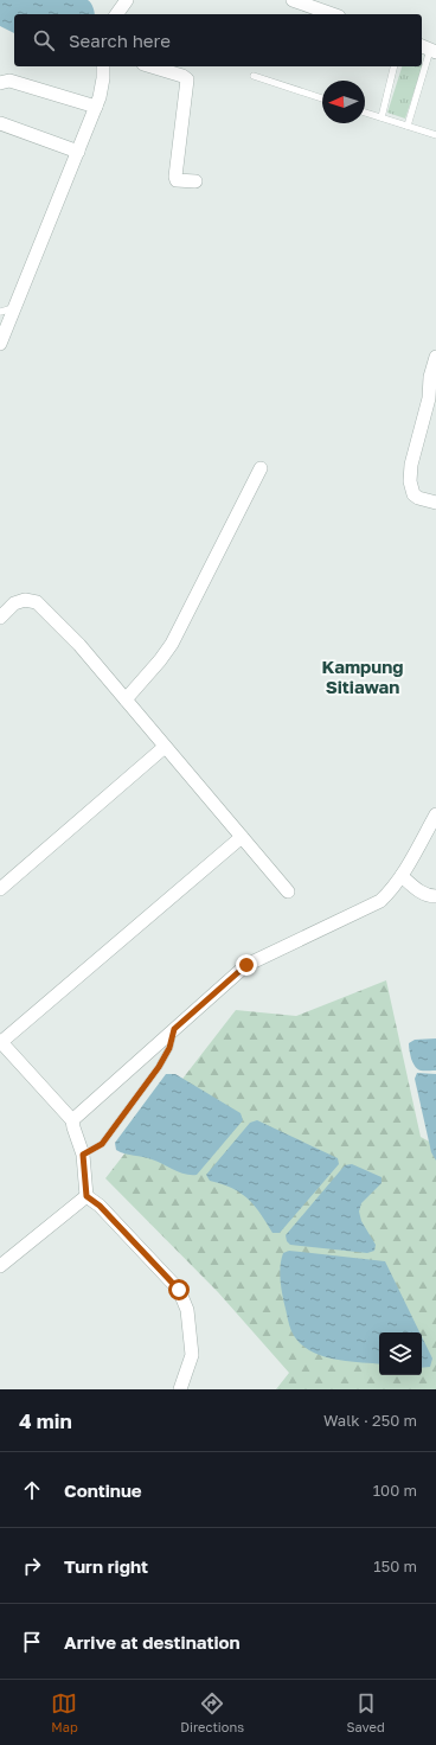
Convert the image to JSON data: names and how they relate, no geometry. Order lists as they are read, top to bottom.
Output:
{
  "districts": ["Kampung Sitiawan"],
  "north": "left",
  "page": {
    "search": "Search here",
    "heading": ["4 min", "Walk · 250 m"],
    "list": [
      ["Continue", "100 m"],
      ["Turn right", "150 m"],
      "Arrive at destination"
    ],
    "nav": ["Map", "Directions", "Saved"]
  }
}
